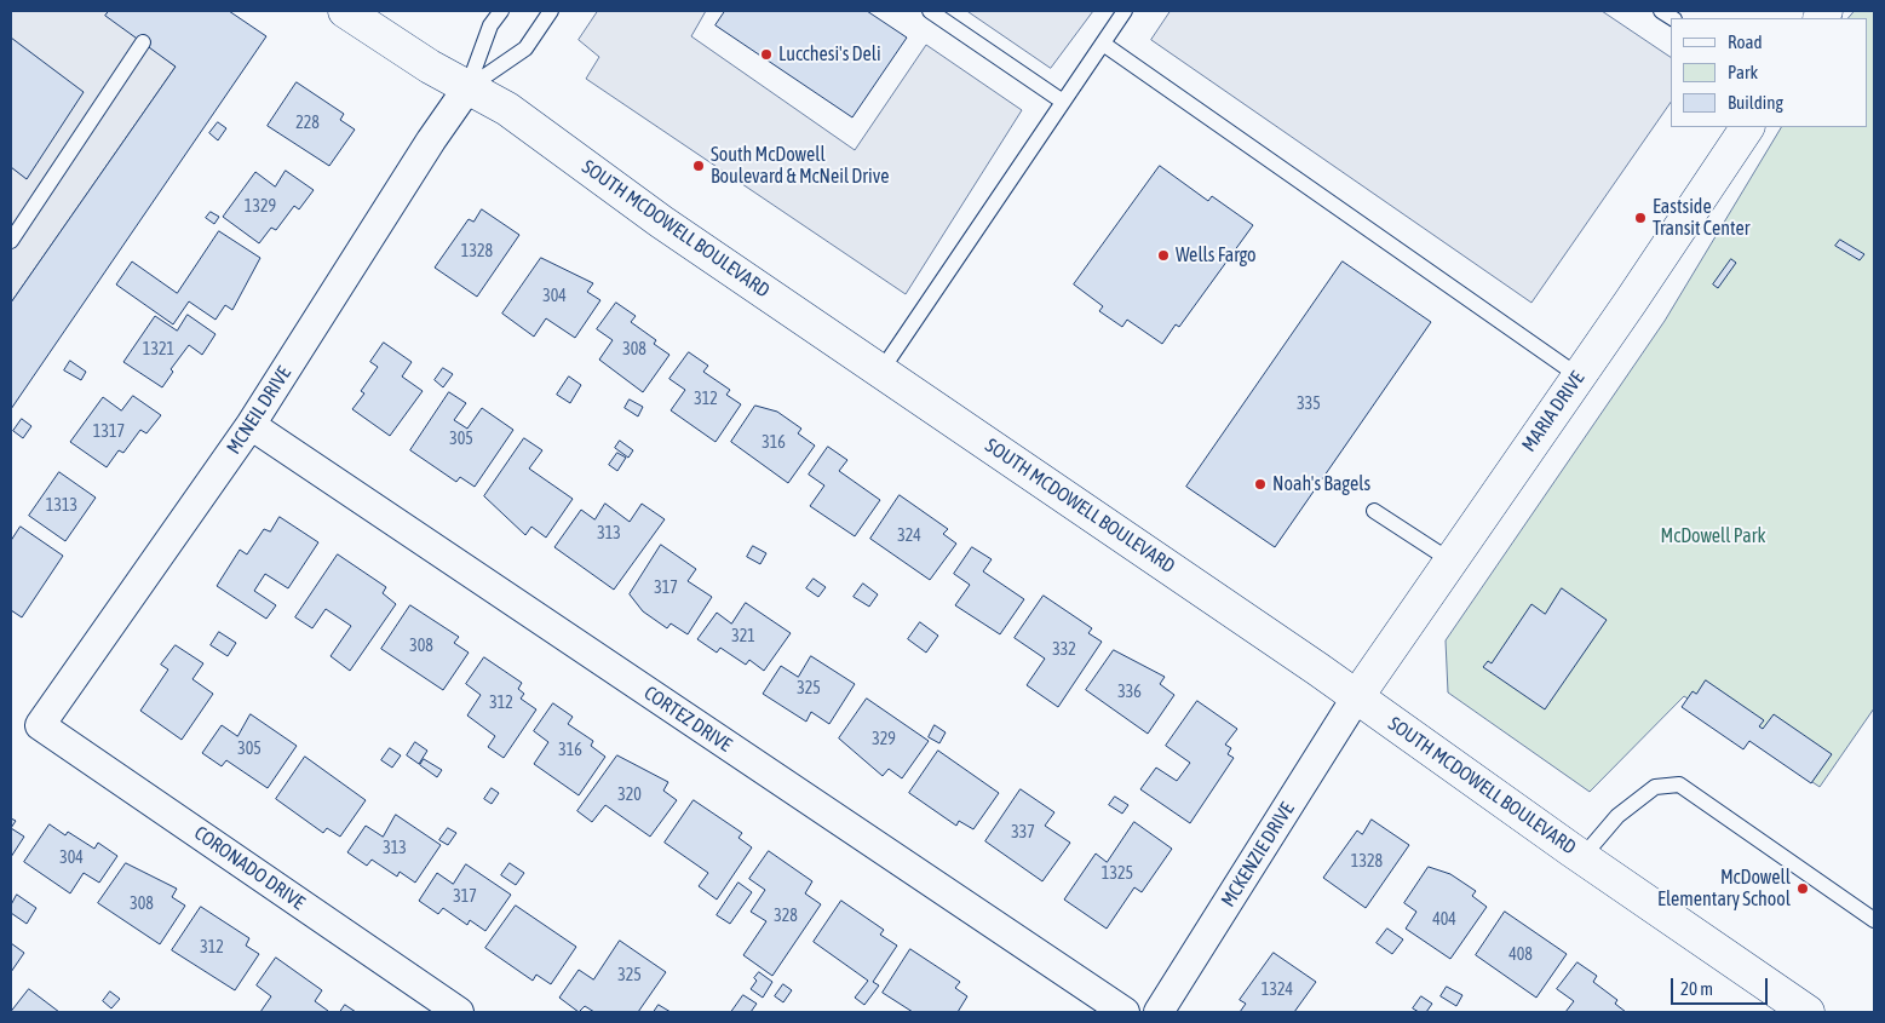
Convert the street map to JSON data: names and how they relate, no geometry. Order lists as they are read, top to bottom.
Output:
{
  "streets": {
    "main road": ["SOUTH MCDOWELL BOULEVARD", "MARIA DRIVE"],
    "street": [
      "MCNEIL DRIVE",
      "CORTEZ DRIVE",
      "MCKENZIE DRIVE",
      "CORONADO DRIVE"
    ]
  },
  "crossings": [
    ["SOUTH MCDOWELL BOULEVARD", "MCNEIL DRIVE"],
    ["SOUTH MCDOWELL BOULEVARD", "MARIA DRIVE"],
    ["SOUTH MCDOWELL BOULEVARD", "MCKENZIE DRIVE"],
    ["MCNEIL DRIVE", "CORTEZ DRIVE"],
    ["MCNEIL DRIVE", "CORONADO DRIVE"],
    ["MARIA DRIVE", "MCKENZIE DRIVE"]
  ],
  "parks": ["McDowell Park"],
  "places": [
    "Lucchesi's Deli",
    "South McDowell Boulevard & McNeil Drive",
    "Eastside Transit Center",
    "Wells Fargo",
    "Noah's Bagels",
    "McDowell Elementary School"
  ],
  "house_numbers": [
    "228",
    "1329",
    "1328",
    "304",
    "1321",
    "308",
    "312",
    "335",
    "1317",
    "305",
    "316",
    "1313",
    "313",
    "324",
    "317",
    "321",
    "308",
    "332",
    "325",
    "336",
    "312",
    "329",
    "305",
    "316",
    "320",
    "337",
    "313",
    "304",
    "1328",
    "1325",
    "317",
    "308",
    "328",
    "404",
    "312",
    "408",
    "325",
    "1324"
  ],
  "legend": ["Road", "Park", "Building"],
  "scale_bar": "20 m"
}
